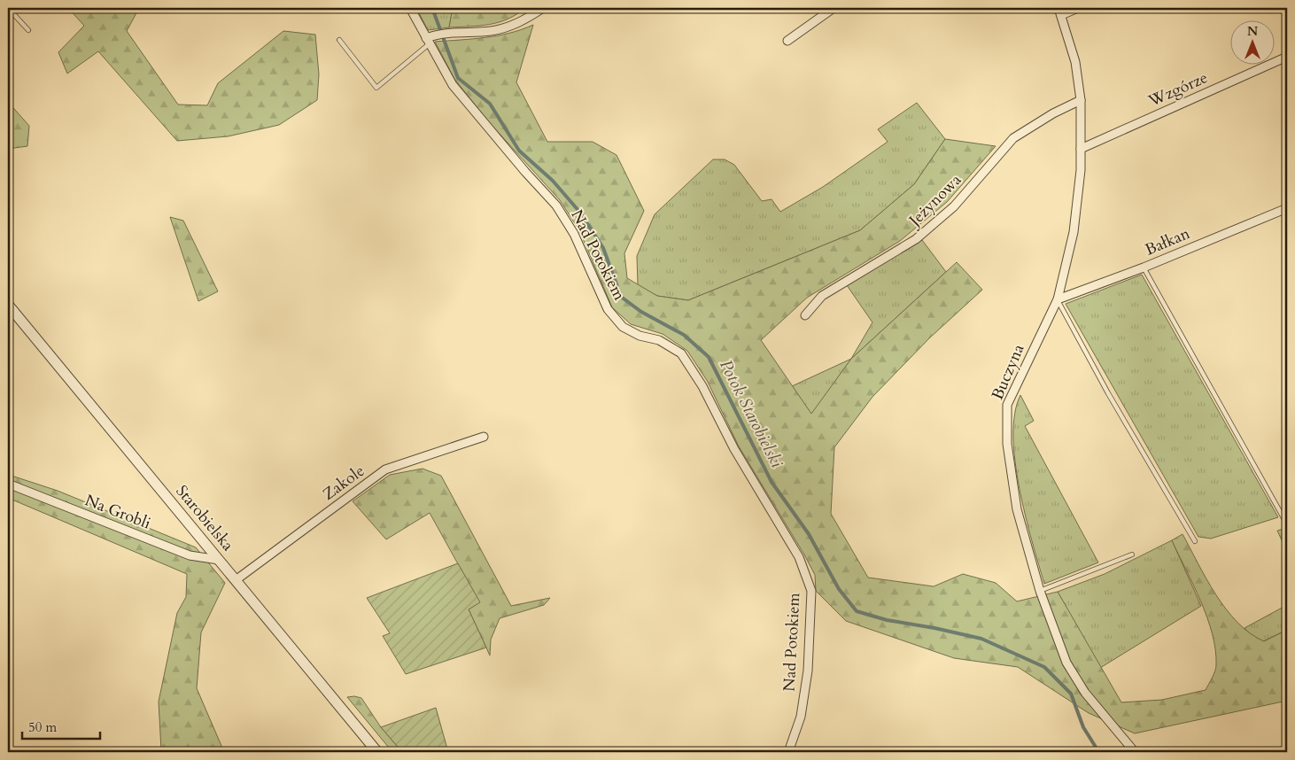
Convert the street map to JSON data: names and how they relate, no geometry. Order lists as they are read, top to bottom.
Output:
{
  "streets": {
    "street": [
      "Wzgórze",
      "Jeżynowa",
      "Bałkan",
      "Nad Potokiem",
      "Buczyna",
      "Zakole",
      "Na Grobli",
      "Starobielska"
    ]
  },
  "crossings": [
    ["Wzgórze", "Buczyna"],
    ["Jeżynowa", "Buczyna"],
    ["Bałkan", "Buczyna"],
    ["Zakole", "Starobielska"],
    ["Na Grobli", "Starobielska"]
  ],
  "water": ["Potok Starobielski"],
  "scale_bar": "50 m",
  "north": "top"
}
